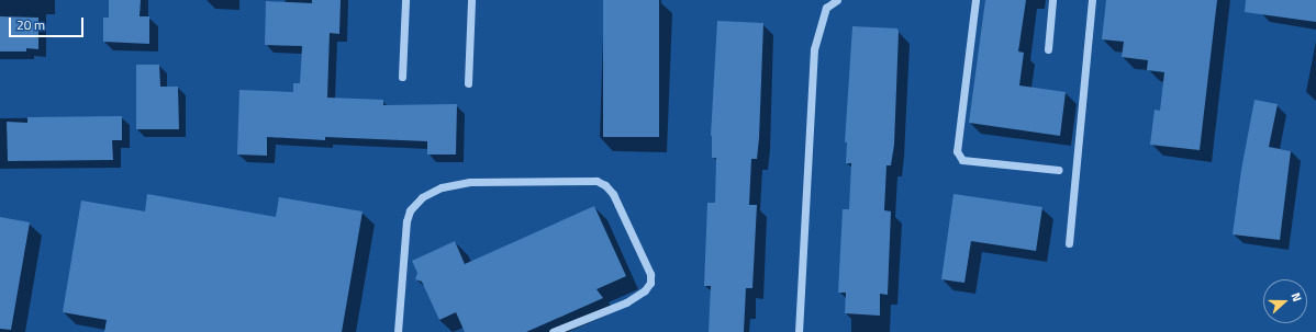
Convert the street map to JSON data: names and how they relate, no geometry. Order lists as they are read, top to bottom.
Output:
{
  "scale_bar": "20 m",
  "north": "right"
}
